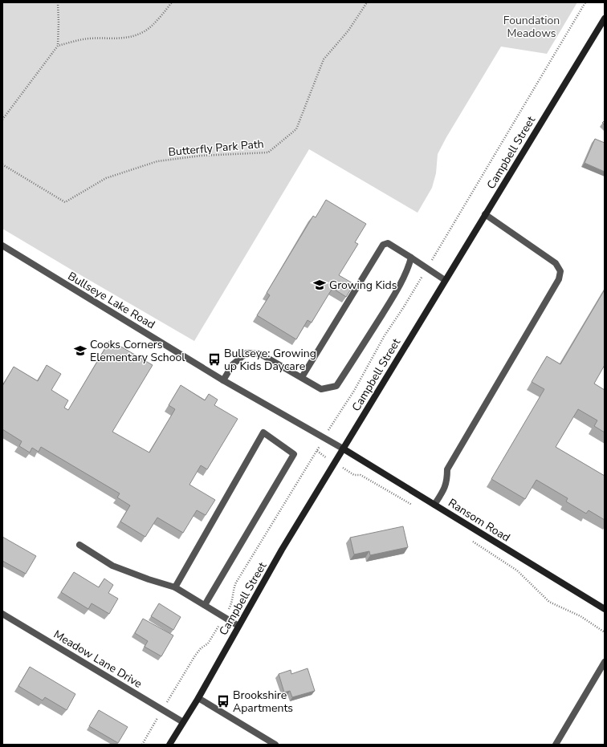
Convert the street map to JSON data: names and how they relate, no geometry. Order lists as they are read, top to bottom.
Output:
{
  "streets": {
    "main road": ["Campbell Street", "Ransom Road"],
    "street": ["Bullseye Lake Road", "Meadow Lane Drive"],
    "path": ["Butterfly Park Path"]
  },
  "crossings": [
    ["Campbell Street", "Bullseye Lake Road"],
    ["Campbell Street", "Ransom Road"],
    ["Campbell Street", "Meadow Lane Drive"],
    ["Bullseye Lake Road", "Ransom Road"]
  ],
  "parks": ["Foundation Meadows"],
  "places": {
    "school or university": ["Growing Kids", "Cooks Corners Elementary School"],
    "bus stop": ["Bullseye: Growing up Kids Daycare", "Brookshire Apartments"]
  }
}
